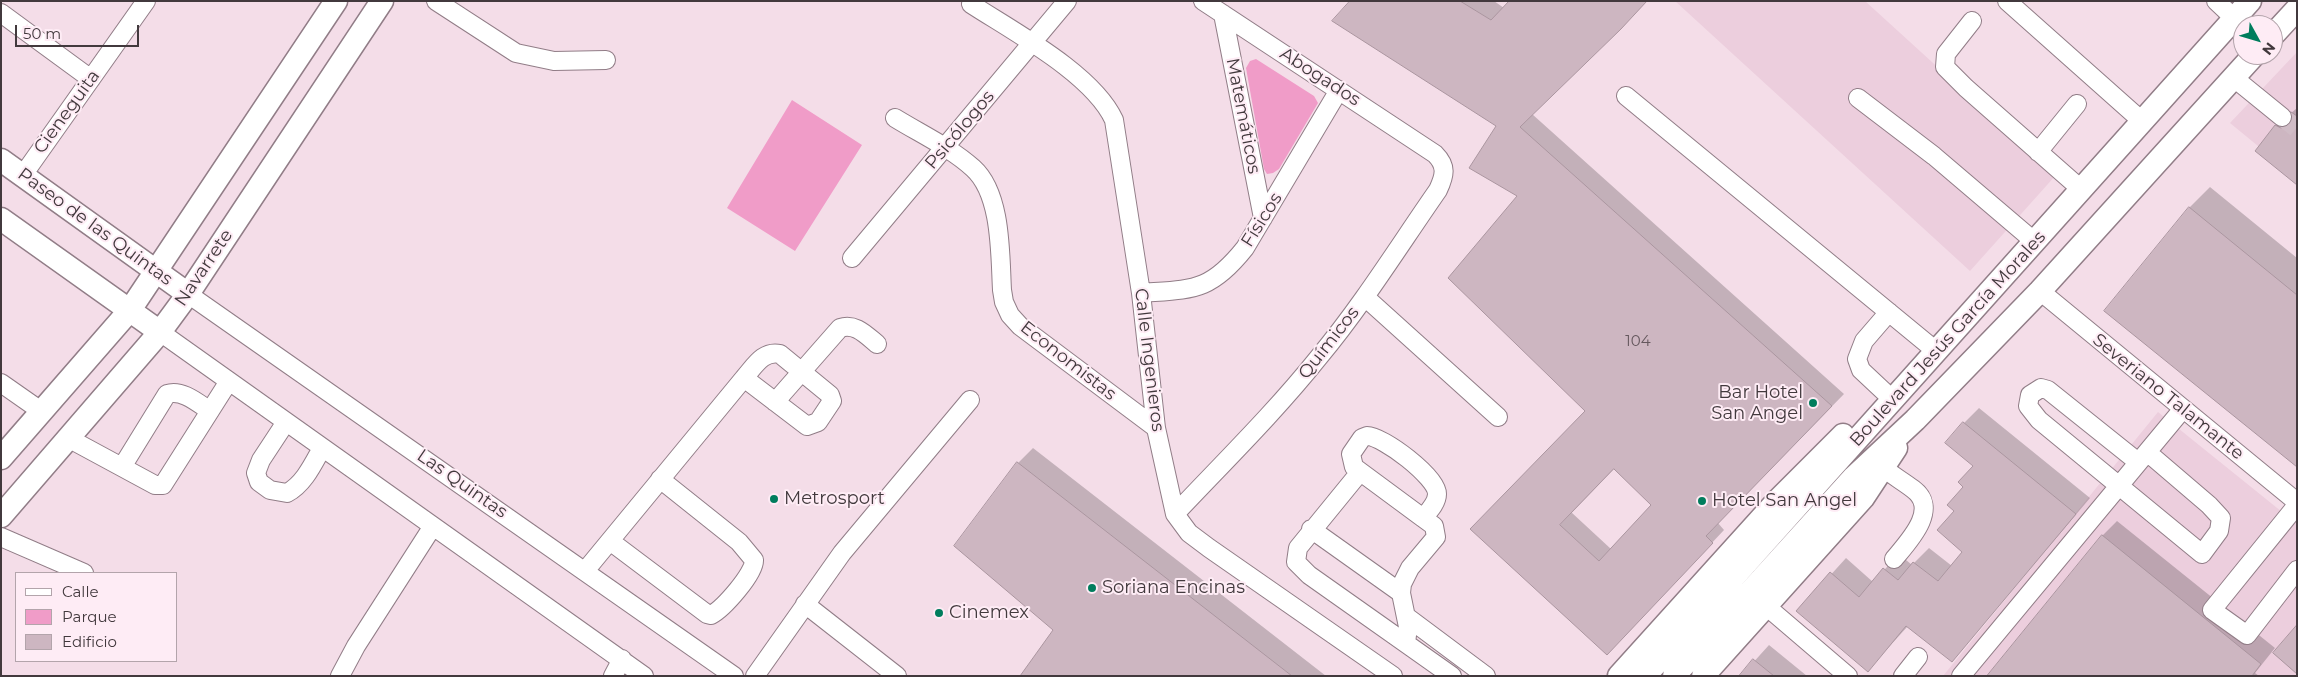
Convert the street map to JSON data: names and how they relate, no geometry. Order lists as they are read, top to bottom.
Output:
{
  "streets": {
    "main road": ["Paseo de las Quintas", "Navarrete", "Boulevard Jesús García Morales"],
    "street": [
      "Abogados",
      "Cieneguita",
      "Matemáticos",
      "Psicólogos",
      "Físicos",
      "Químicos",
      "Calle Ingenieros",
      "Economistas",
      "Severiano Talamante",
      "Las Quintas"
    ]
  },
  "crossings": [
    ["Abogados", "Matemáticos"],
    ["Abogados", "Físicos"],
    ["Abogados", "Químicos"],
    ["Cieneguita", "Paseo de las Quintas"],
    ["Matemáticos", "Físicos"],
    ["Psicólogos", "Calle Ingenieros"],
    ["Psicólogos", "Economistas"],
    ["Físicos", "Calle Ingenieros"],
    ["Paseo de las Quintas", "Navarrete"],
    ["Paseo de las Quintas", "Las Quintas"],
    ["Navarrete", "Las Quintas"],
    ["Boulevard Jesús García Morales", "Severiano Talamante"],
    ["Químicos", "Calle Ingenieros"],
    ["Calle Ingenieros", "Economistas"]
  ],
  "places": [
    "Bar Hotel San Angel",
    "Metrosport",
    "Hotel San Angel",
    "Soriana Encinas",
    "Cinemex"
  ],
  "house_numbers": ["104"],
  "legend": ["Calle", "Parque", "Edificio"],
  "scale_bar": "50 m",
  "north": "bottom right"
}
